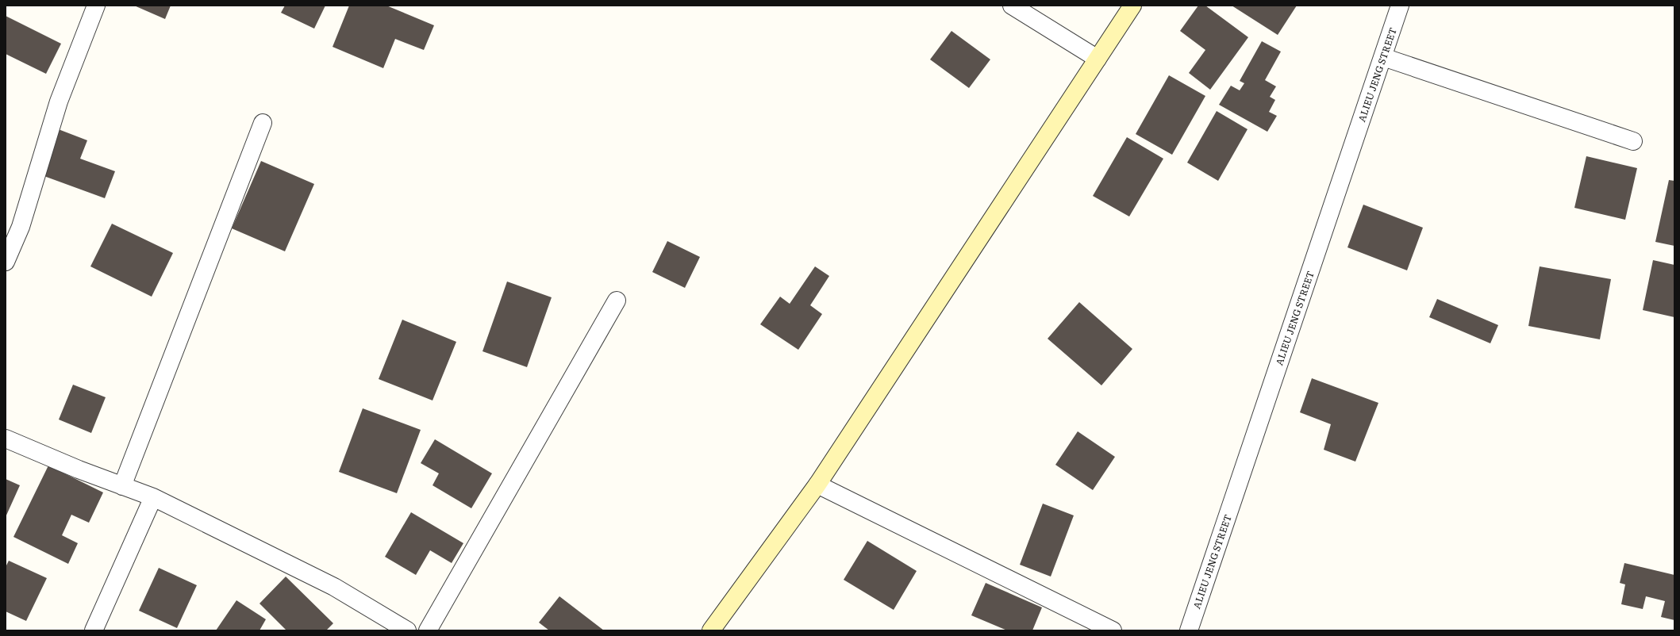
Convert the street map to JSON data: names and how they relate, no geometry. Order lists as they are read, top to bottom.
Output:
{
  "streets": {
    "street": ["ALIEU JENG STREET"]
  }
}
